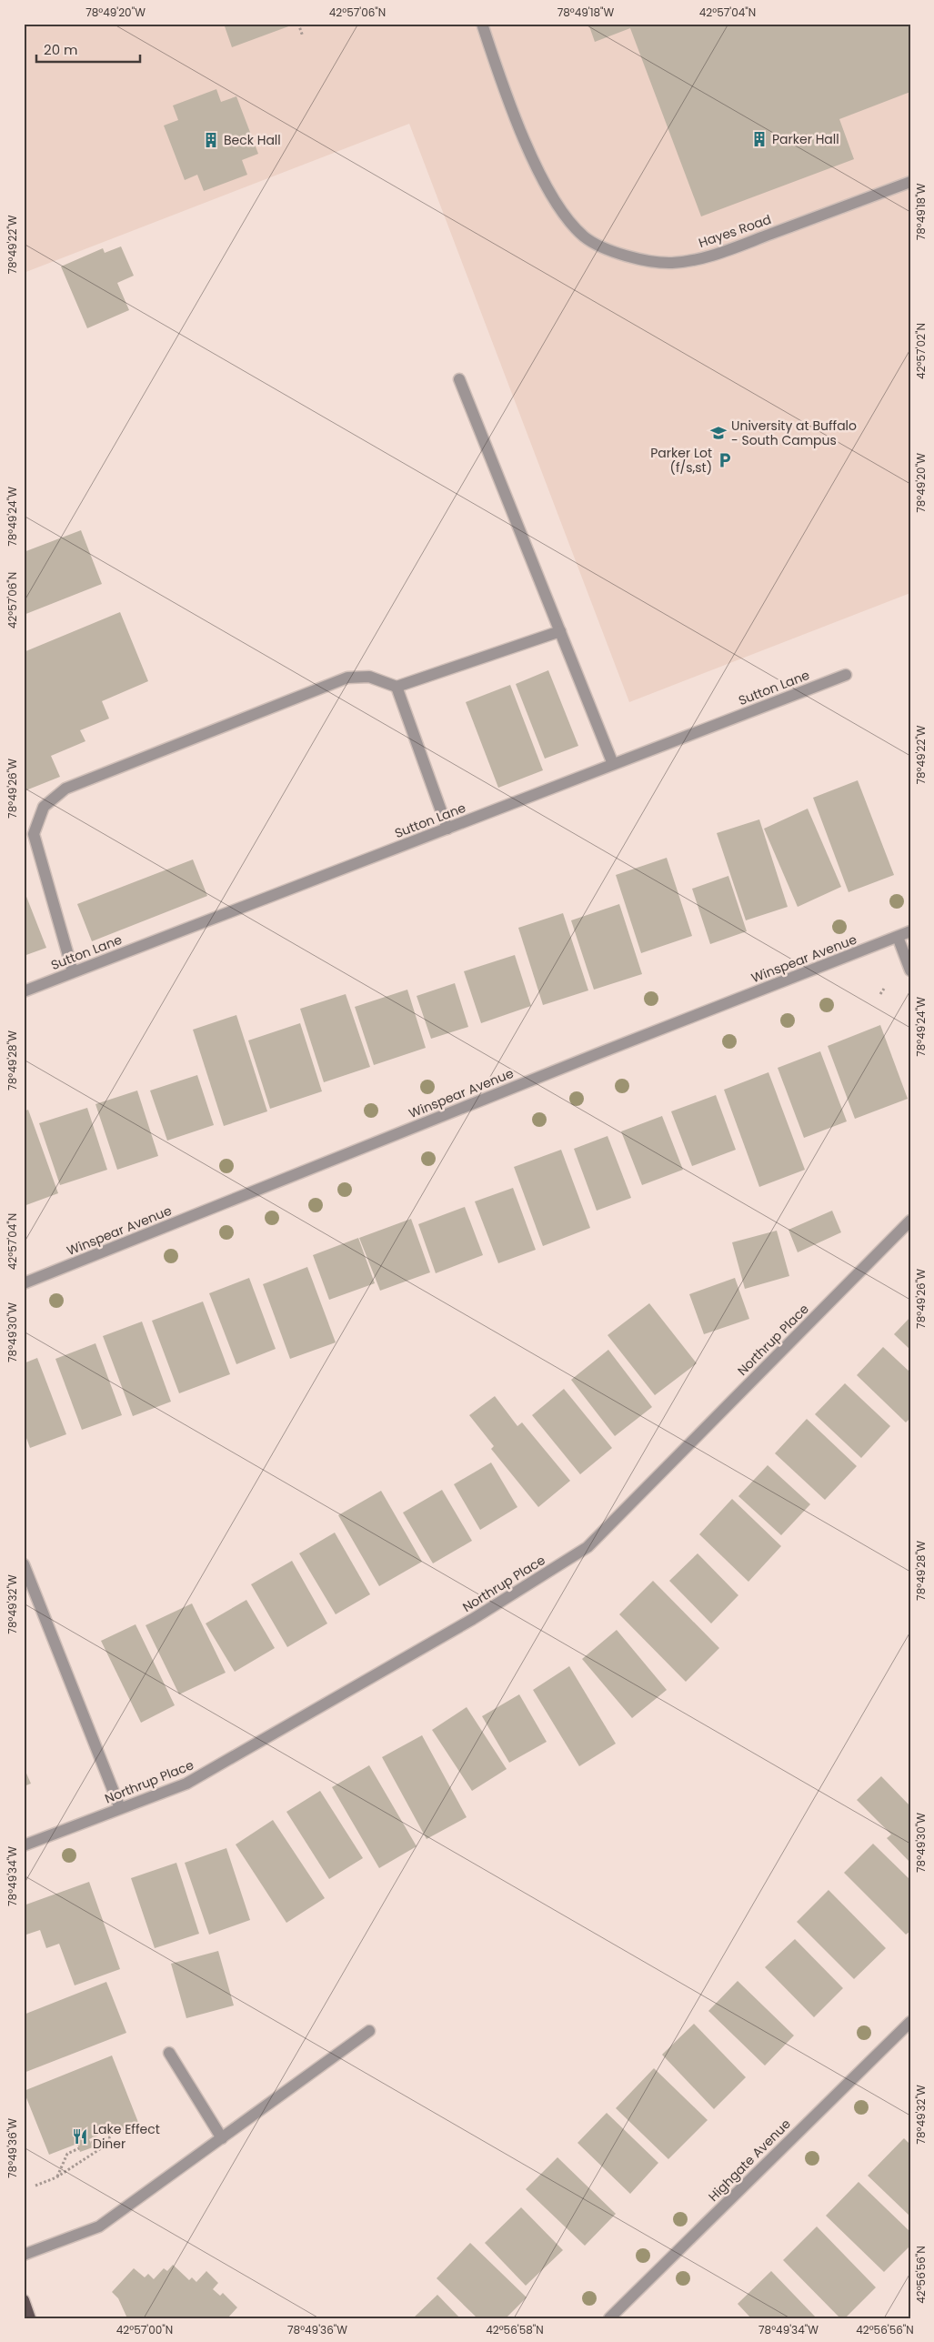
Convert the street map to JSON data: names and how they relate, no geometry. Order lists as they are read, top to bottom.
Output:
{
  "streets": {
    "street": [
      "Hayes Road",
      "Sutton Lane",
      "Winspear Avenue",
      "Northrup Place",
      "Highgate Avenue"
    ]
  },
  "places": {
    "building": ["Parker Hall", "Beck Hall"],
    "school or university": ["University at Buffalo - South Campus"],
    "parking": ["Parker Lot (f/s,st)"],
    "restaurant": ["Lake Effect Diner"]
  },
  "scale_bar": "20 m",
  "coordinates": [
    "78°49'20\"W",
    "42°57'06\"N",
    "78°49'18\"W",
    "42°57'04\"N",
    "78°49'22\"W",
    "42°57'02\"N",
    "78°49'24\"W",
    "78°49'26\"W",
    "78°49'28\"W",
    "78°49'30\"W",
    "78°49'32\"W",
    "78°49'34\"W",
    "78°49'36\"W",
    "42°56'56\"N",
    "42°57'00\"N",
    "42°56'58\"N"
  ]
}
